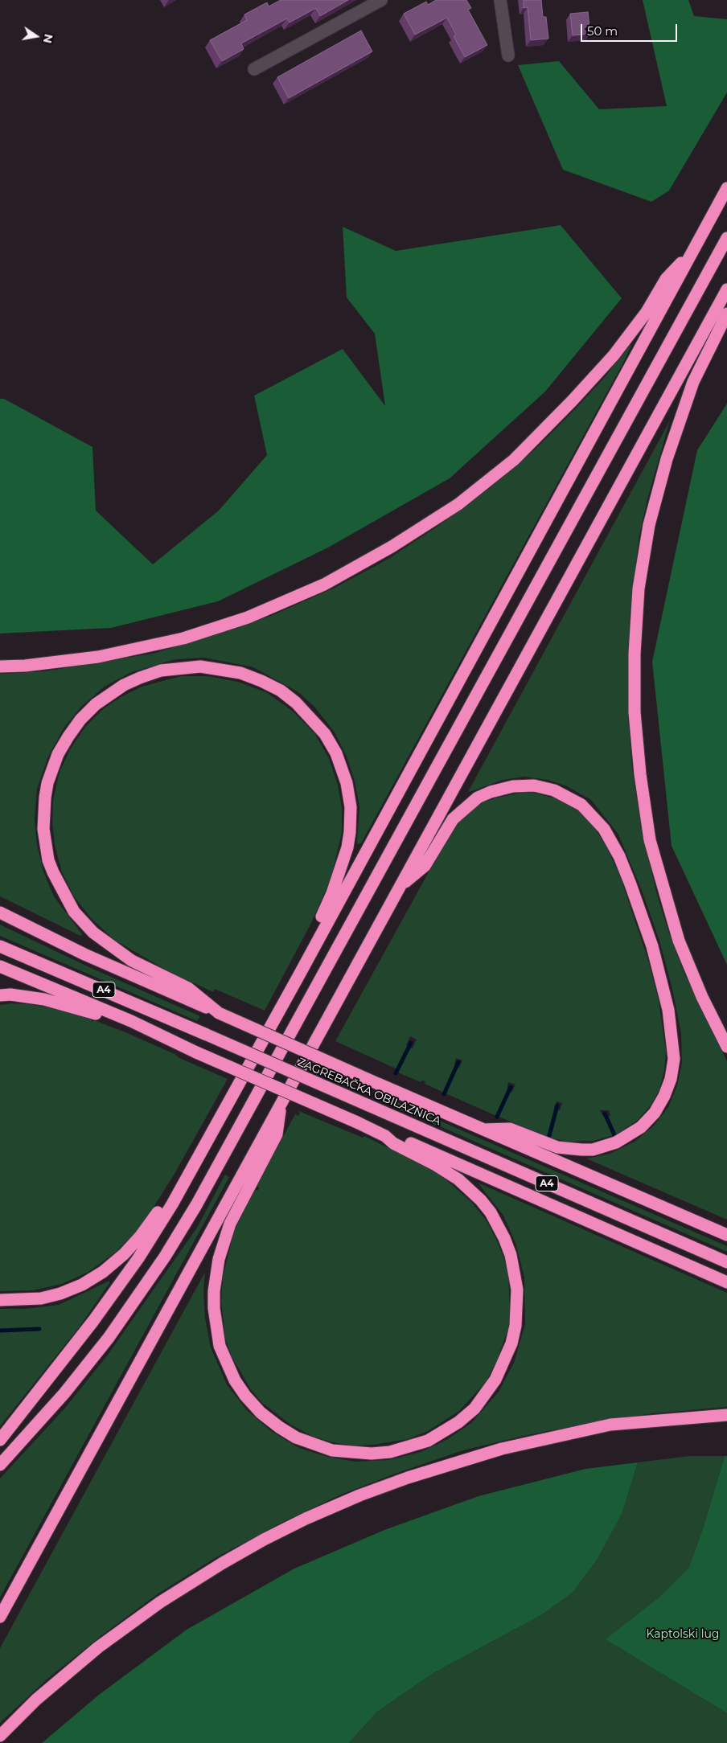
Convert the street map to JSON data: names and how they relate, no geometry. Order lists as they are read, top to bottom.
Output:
{
  "streets": {
    "highway": ["A4", "ZAGREBAČKA OBILAZNICA"]
  },
  "parks": ["Kaptolski lug"],
  "scale_bar": "50 m",
  "north": "right"
}
